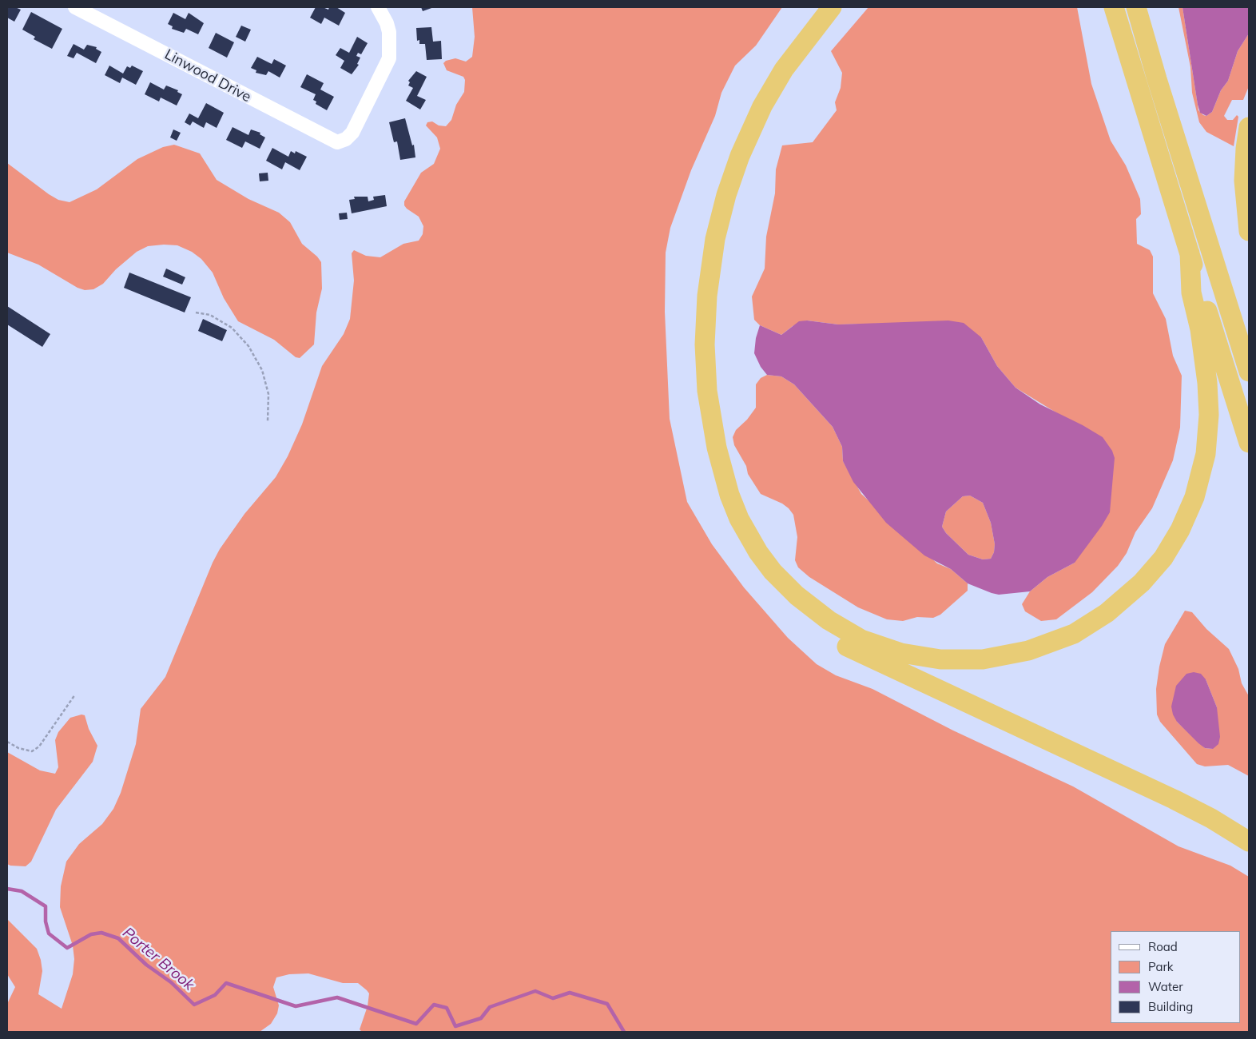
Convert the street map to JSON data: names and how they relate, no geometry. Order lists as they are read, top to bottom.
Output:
{
  "streets": {
    "street": ["Linwood Drive"]
  },
  "water": ["Porter Brook"],
  "legend": [
    "Road",
    "Park",
    "Water",
    "Building"
  ]
}
